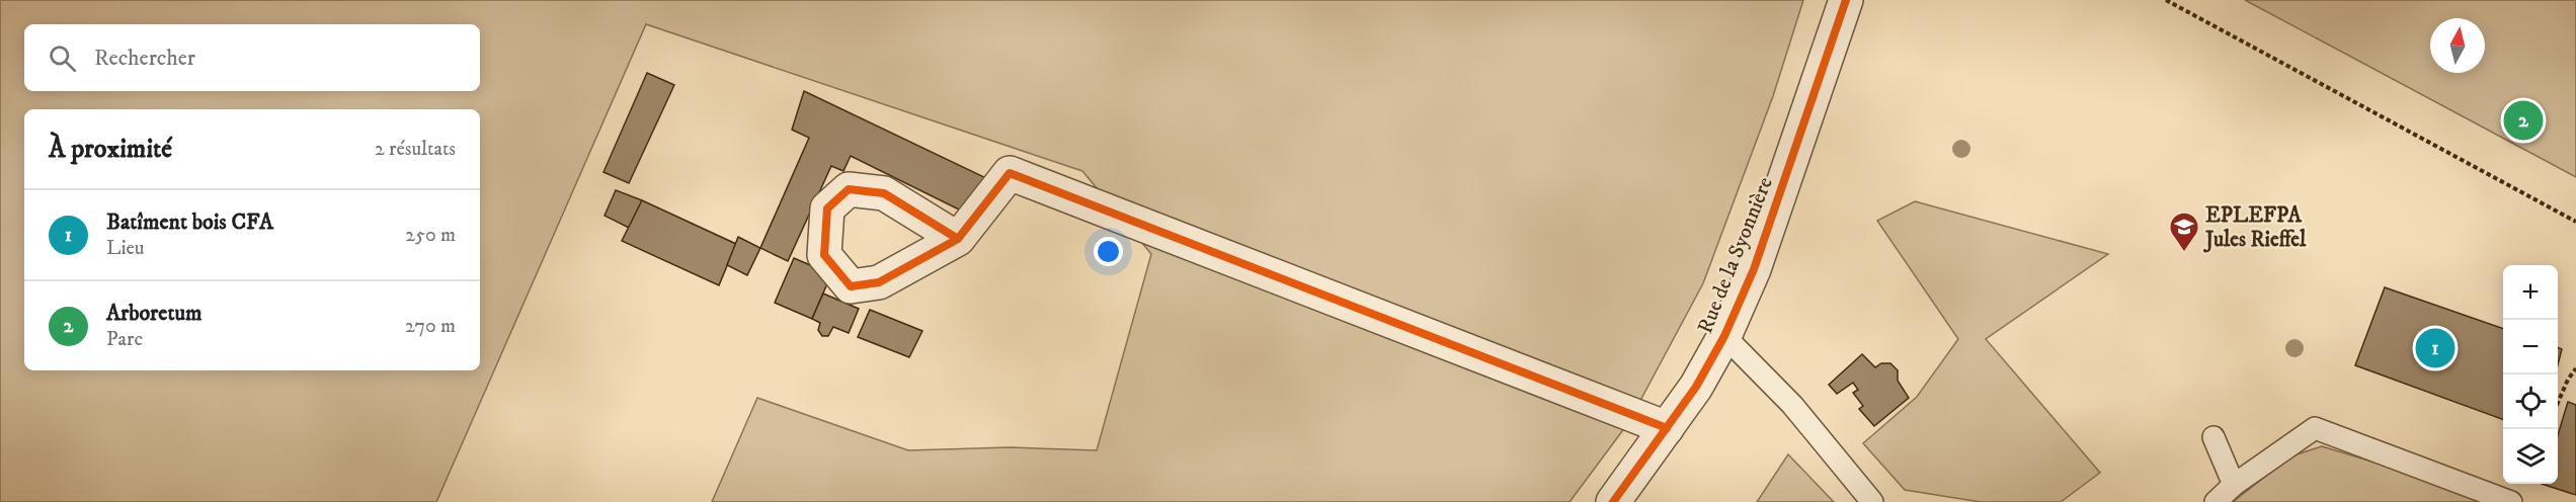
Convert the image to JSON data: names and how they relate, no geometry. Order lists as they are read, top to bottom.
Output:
{
  "streets": {
    "street": ["Rue de la Syonnière"]
  },
  "places": {
    "school or university": ["EPLEFPA Jules Rieffel"]
  },
  "north": "top",
  "page": {
    "search": "Rechercher",
    "pins": ["2", "1"],
    "heading": ["À proximité", "2 résultats"],
    "list": [
      {
        "mark": "1",
        "name": "Batîment bois CFA",
        "note": "Lieu",
        "value": "250 m"
      },
      {
        "mark": "2",
        "name": "Arboretum",
        "note": "Parc",
        "value": "270 m"
      }
    ],
    "map_buttons": ["+", "−"]
  }
}
